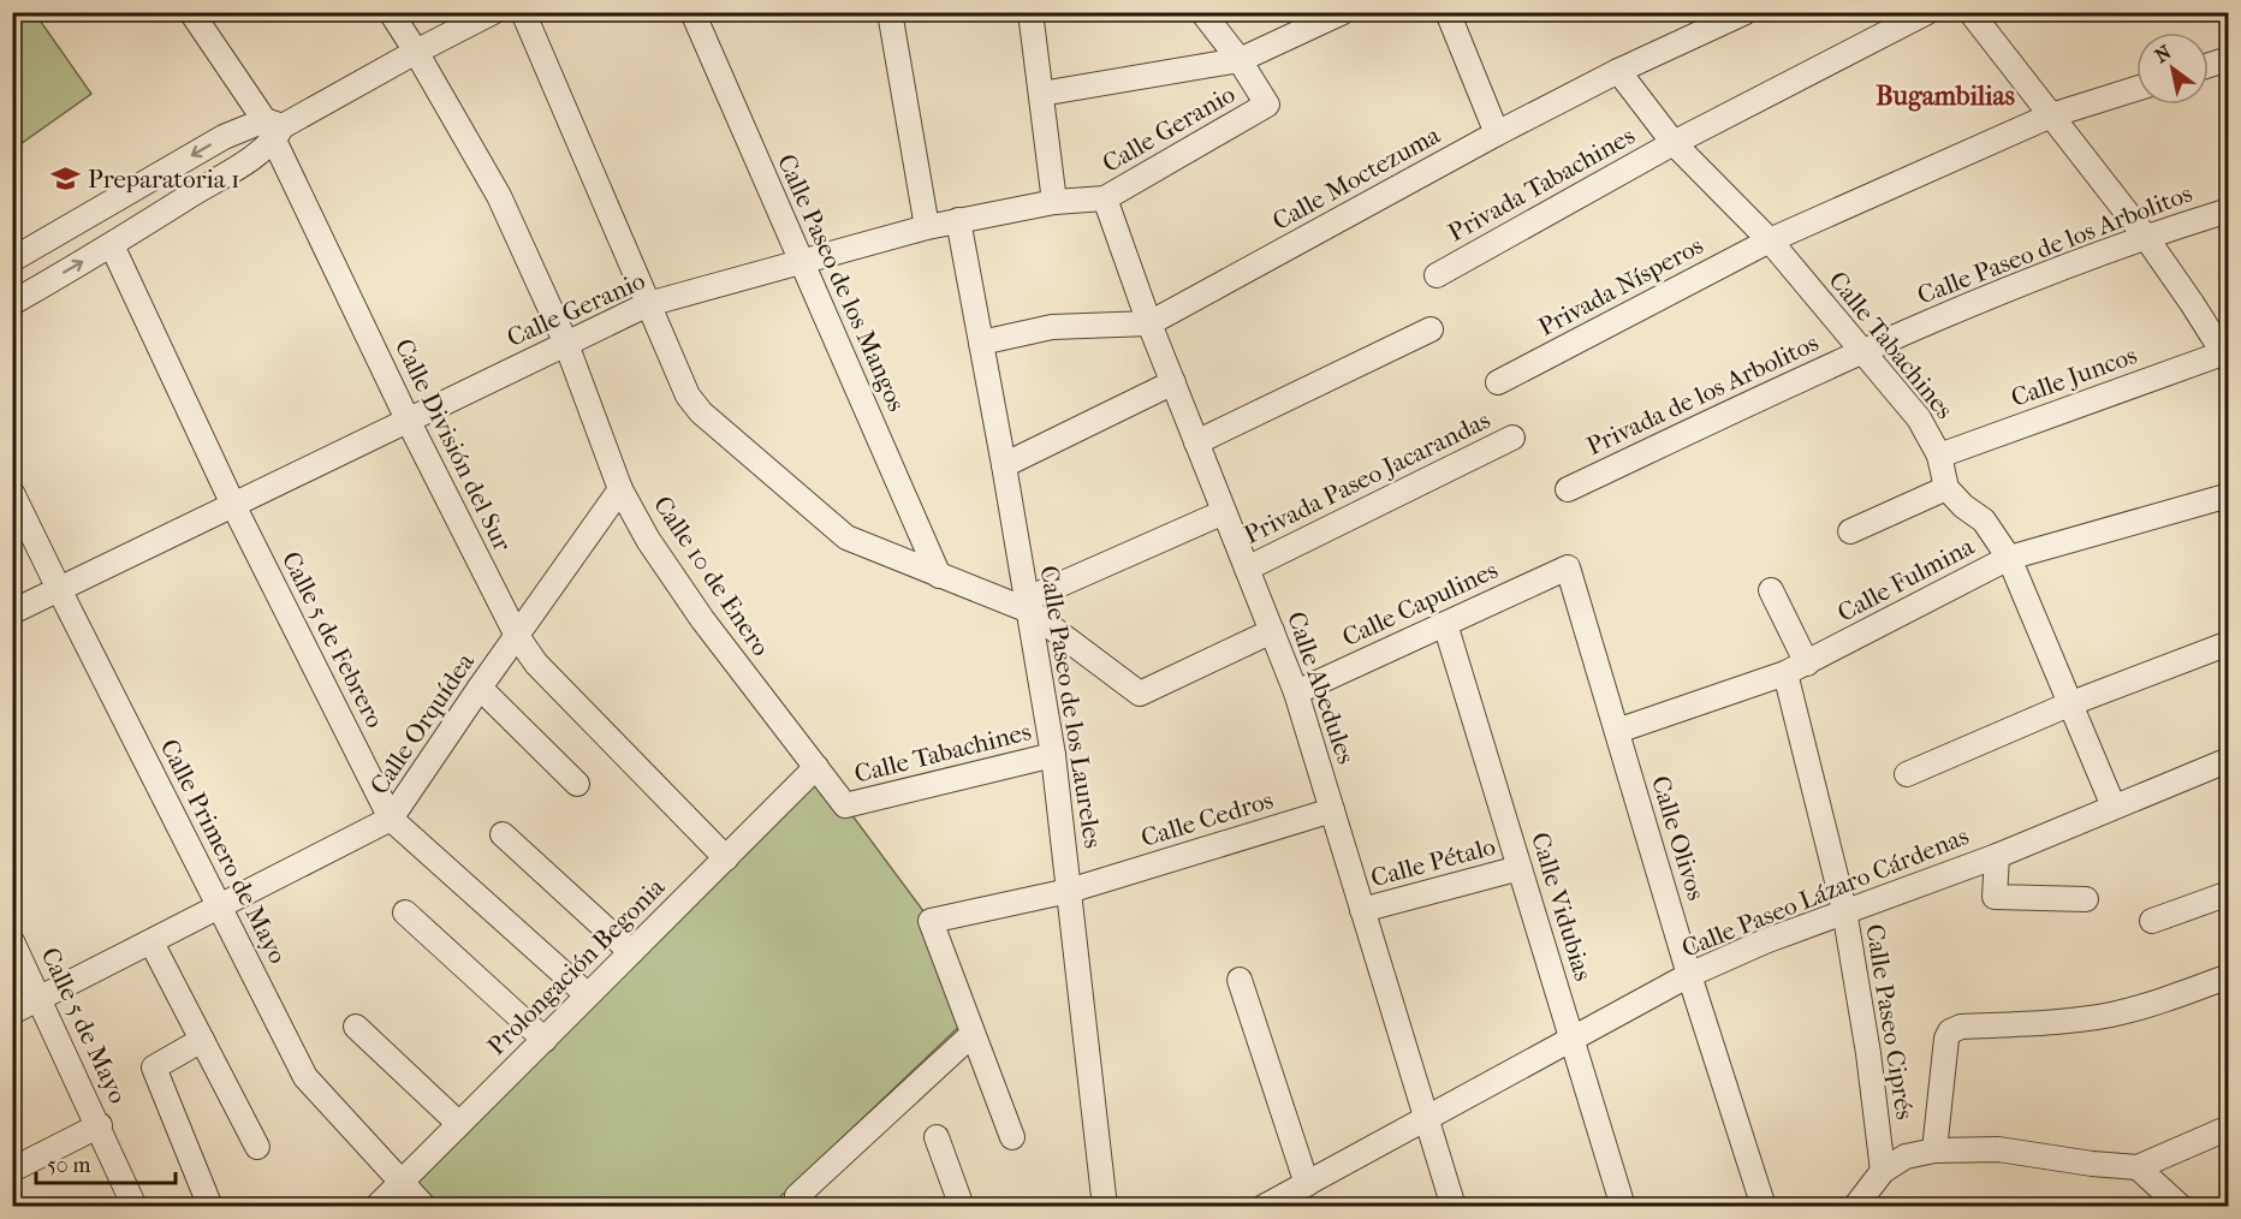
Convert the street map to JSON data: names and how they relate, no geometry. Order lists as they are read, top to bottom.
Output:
{
  "streets": {
    "street": [
      "Calle Geranio",
      "Calle Moctezuma",
      "Privada Tabachines",
      "Calle Paseo de los Arbolitos",
      "Calle Paseo de los Mangos",
      "Privada Nísperos",
      "Calle Tabachines",
      "Calle Juncos",
      "Privada de los Arbolitos",
      "Calle División del Sur",
      "Privada Paseo Jacarandas",
      "Calle 10 de Enero",
      "Calle Fulmina",
      "Calle Capulines",
      "Calle 5 de Febrero",
      "Calle Abedules",
      "Calle Paseo de los Laureles",
      "Calle Orquídea",
      "Calle Cedros",
      "Calle Olivos",
      "Calle Primero de Mayo",
      "Calle Pétalo",
      "Calle Paseo Lázaro Cárdenas",
      "Calle Vidubias",
      "Prolongación Begonia",
      "Calle Paseo Ciprés",
      "Calle 5 de Mayo"
    ]
  },
  "crossings": [
    ["Calle Geranio", "Calle Paseo de los Mangos"],
    ["Calle Geranio", "Calle División del Sur"],
    ["Calle Geranio", "Calle 10 de Enero"],
    ["Calle Geranio", "Calle 5 de Febrero"],
    ["Calle Geranio", "Calle Abedules"],
    ["Calle Geranio", "Calle Paseo de los Laureles"],
    ["Calle Geranio", "Calle Primero de Mayo"],
    ["Calle Moctezuma", "Calle Tabachines"],
    ["Calle Moctezuma", "Calle Abedules"],
    ["Calle Moctezuma", "Calle Paseo de los Laureles"],
    ["Privada Tabachines", "Calle Tabachines"],
    ["Calle Paseo de los Arbolitos", "Calle Tabachines"],
    ["Calle Paseo de los Arbolitos", "Privada de los Arbolitos"],
    ["Privada Nísperos", "Calle Tabachines"],
    ["Calle Tabachines", "Calle Juncos"],
    ["Calle Tabachines", "Privada de los Arbolitos"],
    ["Calle Tabachines", "Calle 10 de Enero"],
    ["Calle Tabachines", "Calle Paseo de los Laureles"],
    ["Calle División del Sur", "Calle Orquídea"],
    ["Calle División del Sur", "Prolongación Begonia"],
    ["Privada Paseo Jacarandas", "Calle Abedules"],
    ["Calle 10 de Enero", "Calle Orquídea"],
    ["Calle 10 de Enero", "Prolongación Begonia"],
    ["Calle Fulmina", "Calle Olivos"],
    ["Calle Fulmina", "Calle Paseo Ciprés"],
    ["Calle Capulines", "Calle Abedules"],
    ["Calle Capulines", "Calle Olivos"],
    ["Calle Capulines", "Calle Vidubias"],
    ["Calle 5 de Febrero", "Calle Orquídea"],
    ["Calle 5 de Febrero", "Prolongación Begonia"],
    ["Calle Abedules", "Calle Cedros"],
    ["Calle Abedules", "Calle Pétalo"],
    ["Calle Abedules", "Calle Paseo Lázaro Cárdenas"],
    ["Calle Paseo de los Laureles", "Calle Cedros"],
    ["Calle Orquídea", "Calle Primero de Mayo"],
    ["Calle Orquídea", "Calle 5 de Mayo"],
    ["Calle Olivos", "Calle Paseo Lázaro Cárdenas"],
    ["Calle Primero de Mayo", "Prolongación Begonia"],
    ["Calle Pétalo", "Calle Vidubias"],
    ["Calle Paseo Lázaro Cárdenas", "Calle Vidubias"],
    ["Calle Paseo Lázaro Cárdenas", "Calle Paseo Ciprés"]
  ],
  "districts": ["Bugambilias"],
  "places": {
    "school or university": ["Preparatoria 1"]
  },
  "scale_bar": "50 m",
  "north": "top left"
}
